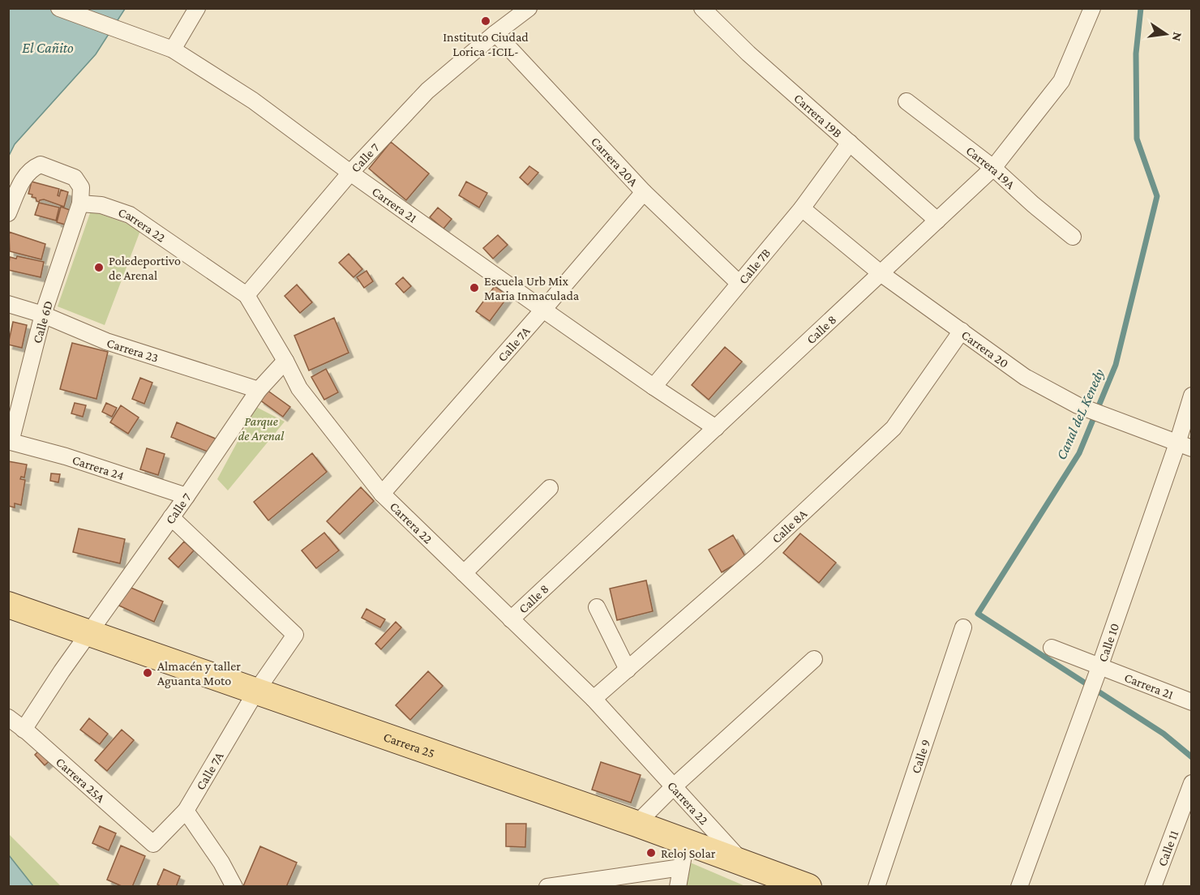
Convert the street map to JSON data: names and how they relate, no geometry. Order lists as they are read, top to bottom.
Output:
{
  "streets": {
    "main road": ["Carrera 25"],
    "street": [
      "Carrera 19B",
      "Calle 7",
      "Carrera 20A",
      "Carrera 19A",
      "Carrera 21",
      "Carrera 22",
      "Calle 7B",
      "Calle 6D",
      "Calle 8",
      "Calle 7A",
      "Carrera 20",
      "Carrera 23",
      "Carrera 24",
      "Calle 8A",
      "Calle 10",
      "Calle 9",
      "Carrera 25A",
      "Calle 11"
    ]
  },
  "crossings": [
    ["Carrera 19B", "Calle 7B"],
    ["Carrera 19B", "Calle 8"],
    ["Calle 7", "Carrera 20A"],
    ["Calle 7", "Carrera 21"],
    ["Calle 7", "Carrera 22"],
    ["Calle 7", "Calle 7A"],
    ["Calle 7", "Carrera 23"],
    ["Calle 7", "Carrera 24"],
    ["Calle 7", "Carrera 25"],
    ["Calle 7", "Carrera 25A"],
    ["Carrera 20A", "Calle 7B"],
    ["Carrera 20A", "Calle 7A"],
    ["Carrera 19A", "Calle 8"],
    ["Carrera 21", "Calle 7B"],
    ["Carrera 21", "Calle 8"],
    ["Carrera 21", "Calle 7A"],
    ["Carrera 21", "Calle 10"],
    ["Carrera 22", "Calle 6D"],
    ["Carrera 22", "Calle 8"],
    ["Carrera 22", "Calle 7A"],
    ["Carrera 22", "Calle 8A"],
    ["Carrera 22", "Carrera 25"],
    ["Calle 7B", "Carrera 20"],
    ["Calle 6D", "Carrera 23"],
    ["Calle 6D", "Carrera 24"],
    ["Calle 8", "Carrera 20"],
    ["Calle 7A", "Carrera 25"],
    ["Calle 7A", "Carrera 25A"],
    ["Carrera 20", "Calle 8A"],
    ["Carrera 20", "Calle 10"]
  ],
  "water": ["El Cañito", "Canal deL Kenedy"],
  "parks": ["Parque de Arenal"],
  "places": [
    "Instituto Ciudad Lorica -ICIL-",
    "Poledeportivo de Arenal",
    "Escuela Urb Mix Maria Inmaculada",
    "Almacén y taller Aguanta Moto",
    "Reloj Solar"
  ],
  "north": "right"
}
